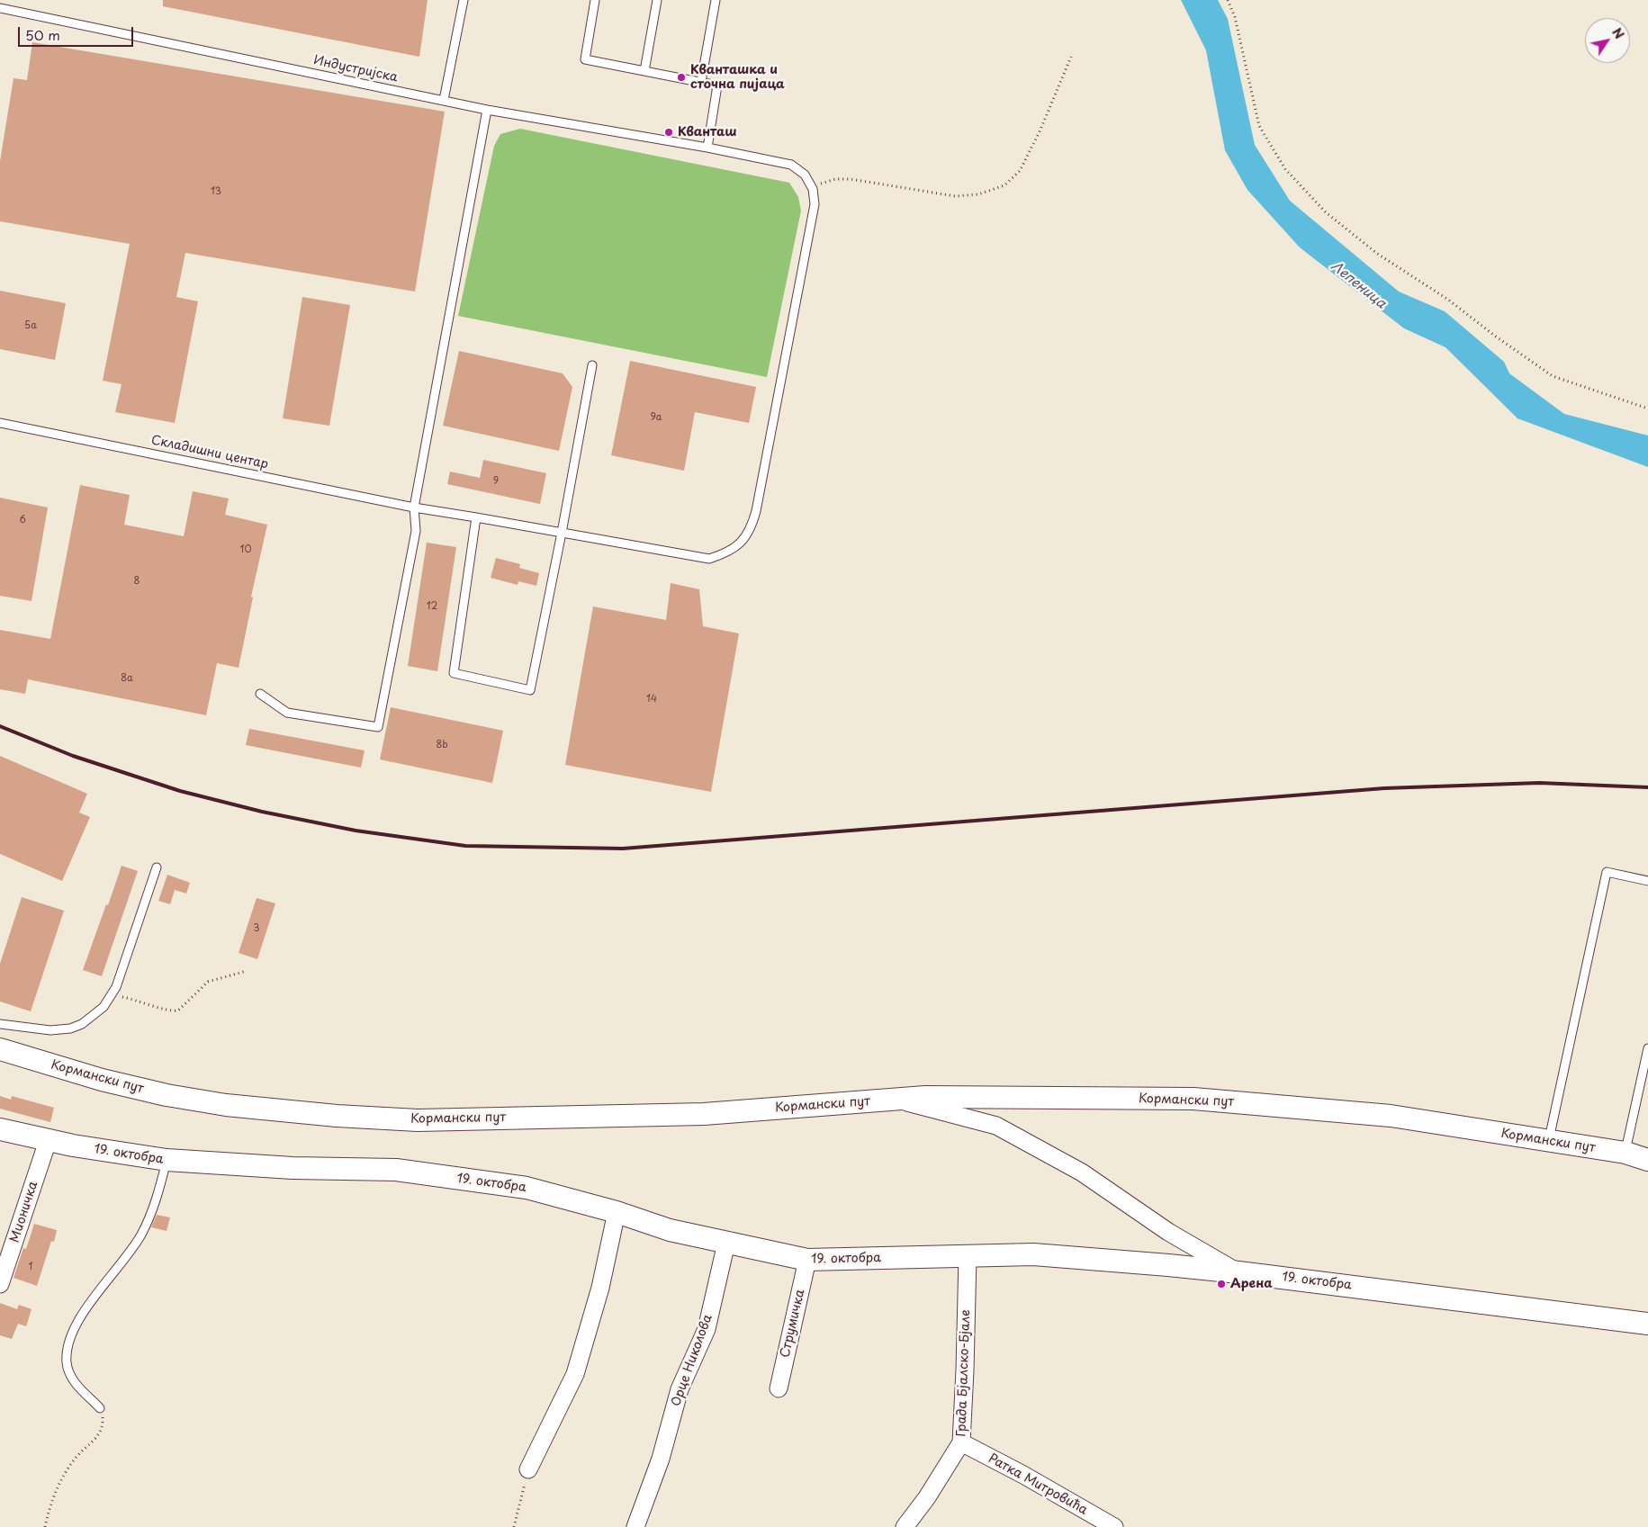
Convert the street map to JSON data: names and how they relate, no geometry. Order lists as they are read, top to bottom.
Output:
{
  "streets": {
    "street": [
      "Кормански пут",
      "19. октобра",
      "Мионичка",
      "Струмичка",
      "Орце Николова",
      "Града Бјалско-Бјале",
      "Ратка Митровића"
    ],
    "lane": ["Индустријска", "Складишни центар"]
  },
  "crossings": [
    ["Индустријска", "Складишни центар"],
    ["19. октобра", "Мионичка"],
    ["19. октобра", "Струмичка"],
    ["19. октобра", "Орце Николова"],
    ["19. октобра", "Града Бјалско-Бјале"],
    ["Града Бјалско-Бјале", "Ратка Митровића"]
  ],
  "water": ["Лепеница"],
  "places": ["Кванташка и сточна пијаца", "Кванташ", "Арена"],
  "house_numbers": [
    "13",
    "5a",
    "9a",
    "9",
    "6",
    "10",
    "8",
    "12",
    "8a",
    "14",
    "8b",
    "3",
    "1"
  ],
  "scale_bar": "50 m",
  "north": "top right"
}
